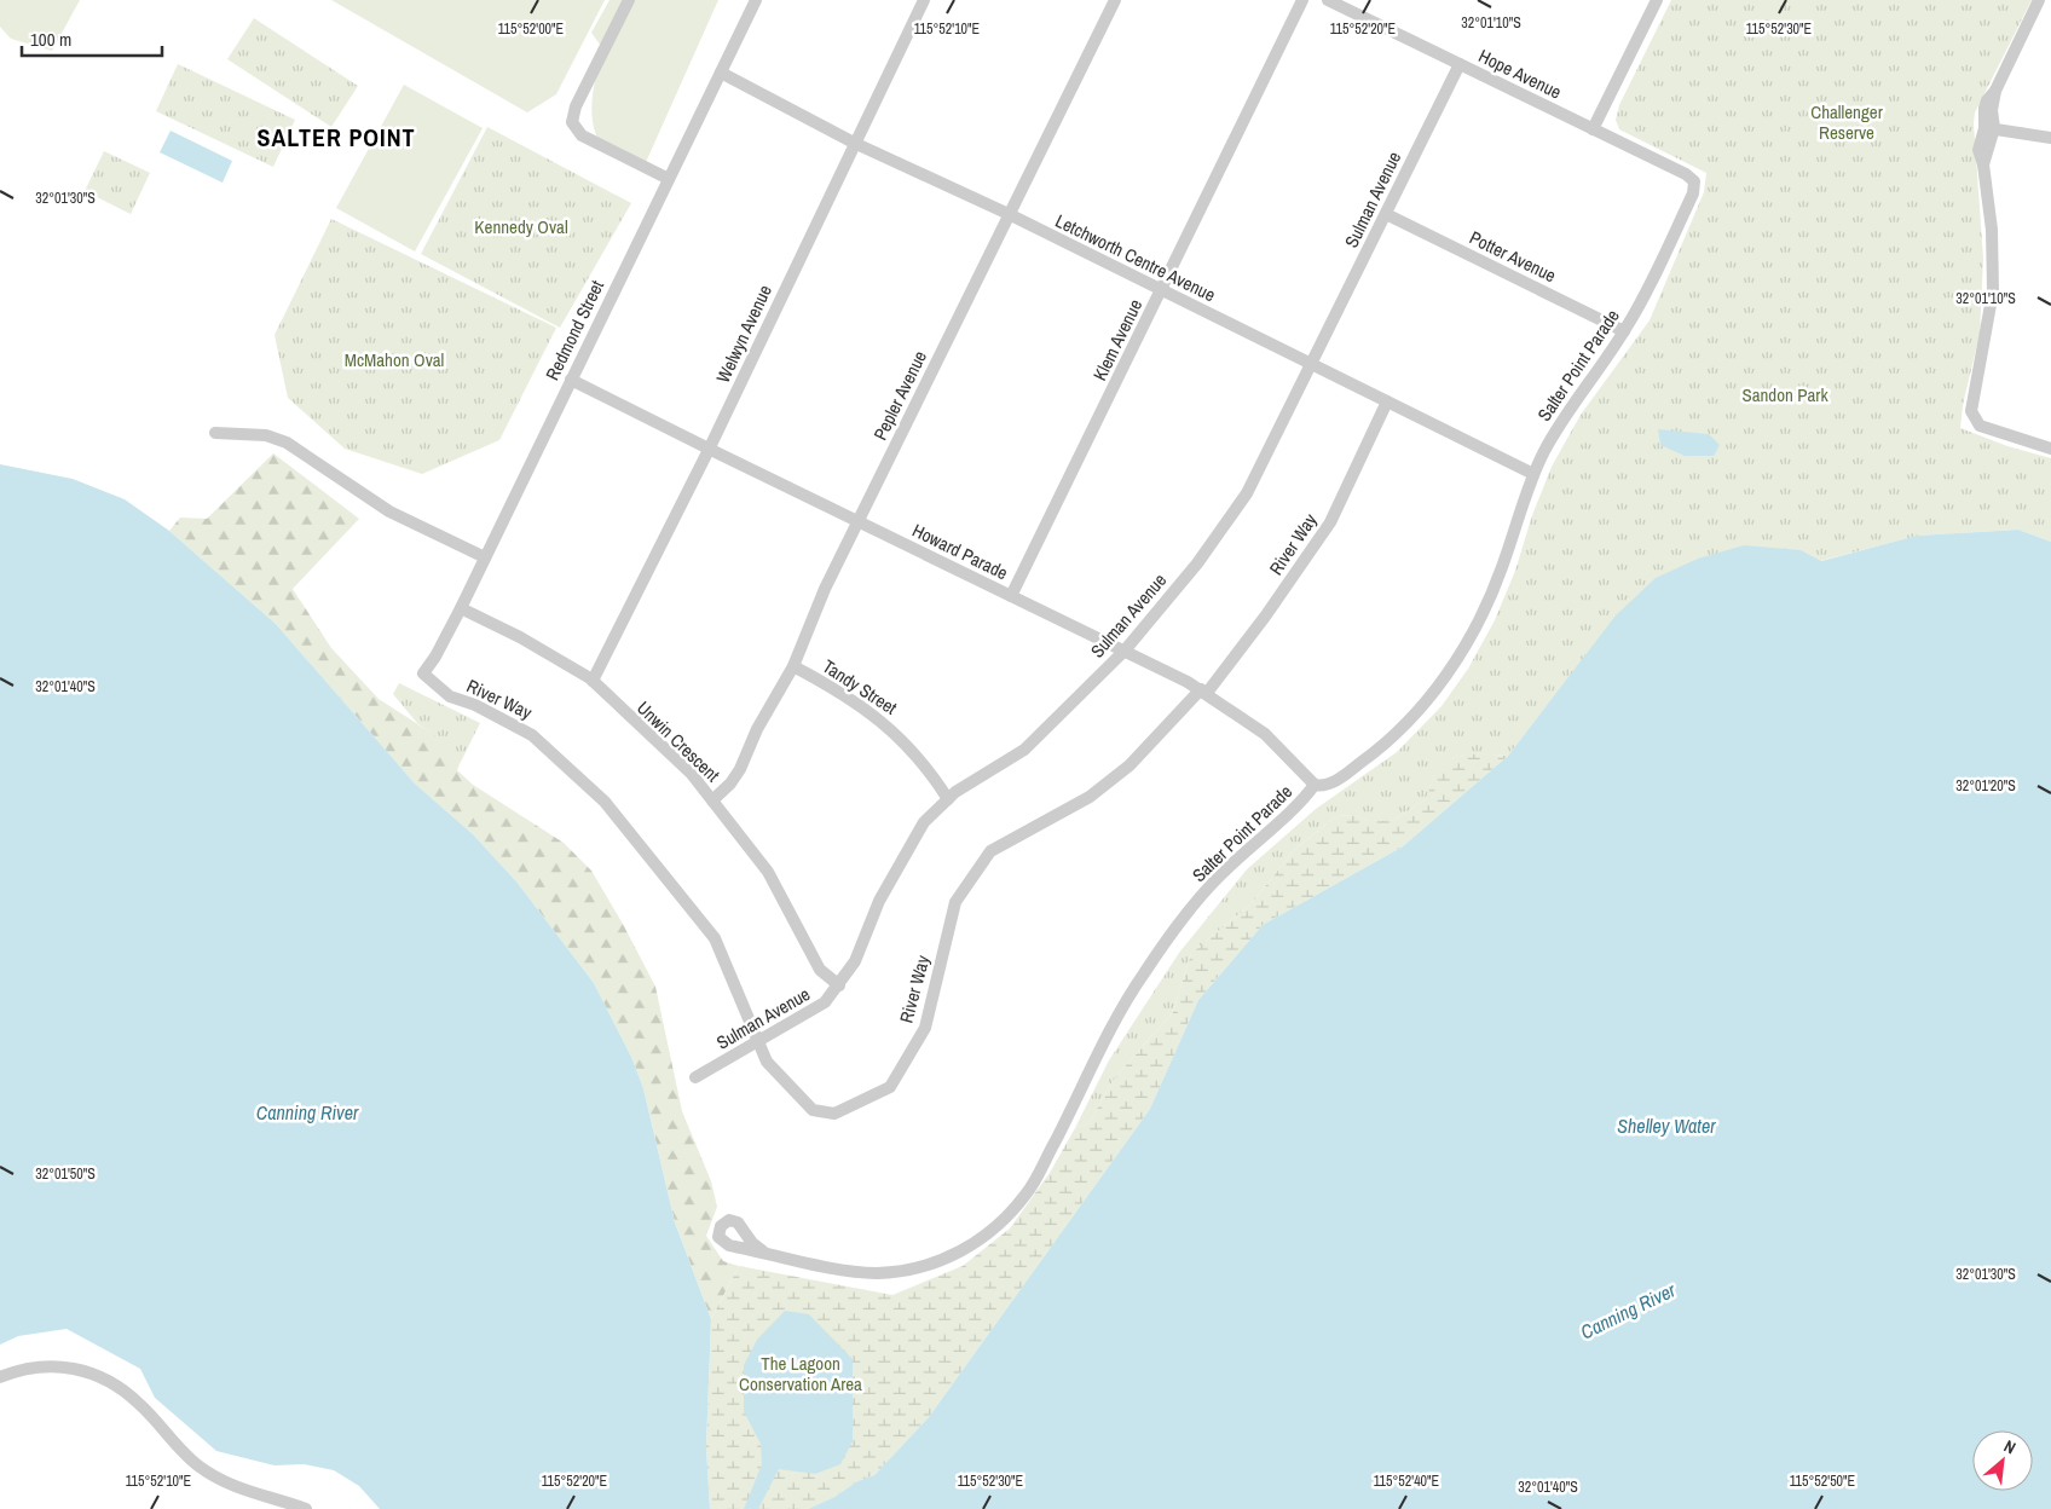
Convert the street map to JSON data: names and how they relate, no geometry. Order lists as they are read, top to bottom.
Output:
{
  "streets": {
    "street": [
      "Hope Avenue",
      "Sulman Avenue",
      "Potter Avenue",
      "Letchworth Centre Avenue",
      "Redmond Street",
      "Welwyn Avenue",
      "Klem Avenue",
      "Salter Point Parade",
      "Pepler Avenue",
      "River Way",
      "Howard Parade",
      "Tandy Street",
      "Unwin Crescent"
    ]
  },
  "crossings": [
    ["Hope Avenue", "Sulman Avenue"],
    ["Hope Avenue", "Salter Point Parade"],
    ["Sulman Avenue", "Potter Avenue"],
    ["Sulman Avenue", "Letchworth Centre Avenue"],
    ["Sulman Avenue", "River Way"],
    ["Sulman Avenue", "Howard Parade"],
    ["Sulman Avenue", "Tandy Street"],
    ["Sulman Avenue", "Unwin Crescent"],
    ["Potter Avenue", "Salter Point Parade"],
    ["Letchworth Centre Avenue", "Redmond Street"],
    ["Letchworth Centre Avenue", "Welwyn Avenue"],
    ["Letchworth Centre Avenue", "Klem Avenue"],
    ["Letchworth Centre Avenue", "Salter Point Parade"],
    ["Letchworth Centre Avenue", "Pepler Avenue"],
    ["Letchworth Centre Avenue", "River Way"],
    ["Redmond Street", "River Way"],
    ["Redmond Street", "Howard Parade"],
    ["Redmond Street", "Unwin Crescent"],
    ["Welwyn Avenue", "Howard Parade"],
    ["Welwyn Avenue", "Unwin Crescent"],
    ["Klem Avenue", "Howard Parade"],
    ["Salter Point Parade", "Howard Parade"],
    ["Pepler Avenue", "Howard Parade"],
    ["Pepler Avenue", "Tandy Street"],
    ["Pepler Avenue", "Unwin Crescent"],
    ["River Way", "Howard Parade"]
  ],
  "districts": ["SALTER POINT"],
  "water": ["Canning River", "Shelley Water"],
  "parks": [
    "Challenger Reserve",
    "Kennedy Oval",
    "McMahon Oval",
    "Sandon Park",
    "The Lagoon Conservation Area"
  ],
  "scale_bar": "100 m",
  "north": "top right",
  "coordinates": [
    "32°01'10\"S",
    "115°52'00\"E",
    "115°52'10\"E",
    "115°52'20\"E",
    "115°52'30\"E",
    "32°01'30\"S",
    "32°01'40\"S",
    "32°01'20\"S",
    "32°01'50\"S",
    "115°52'40\"E",
    "115°52'50\"E"
  ]
}
